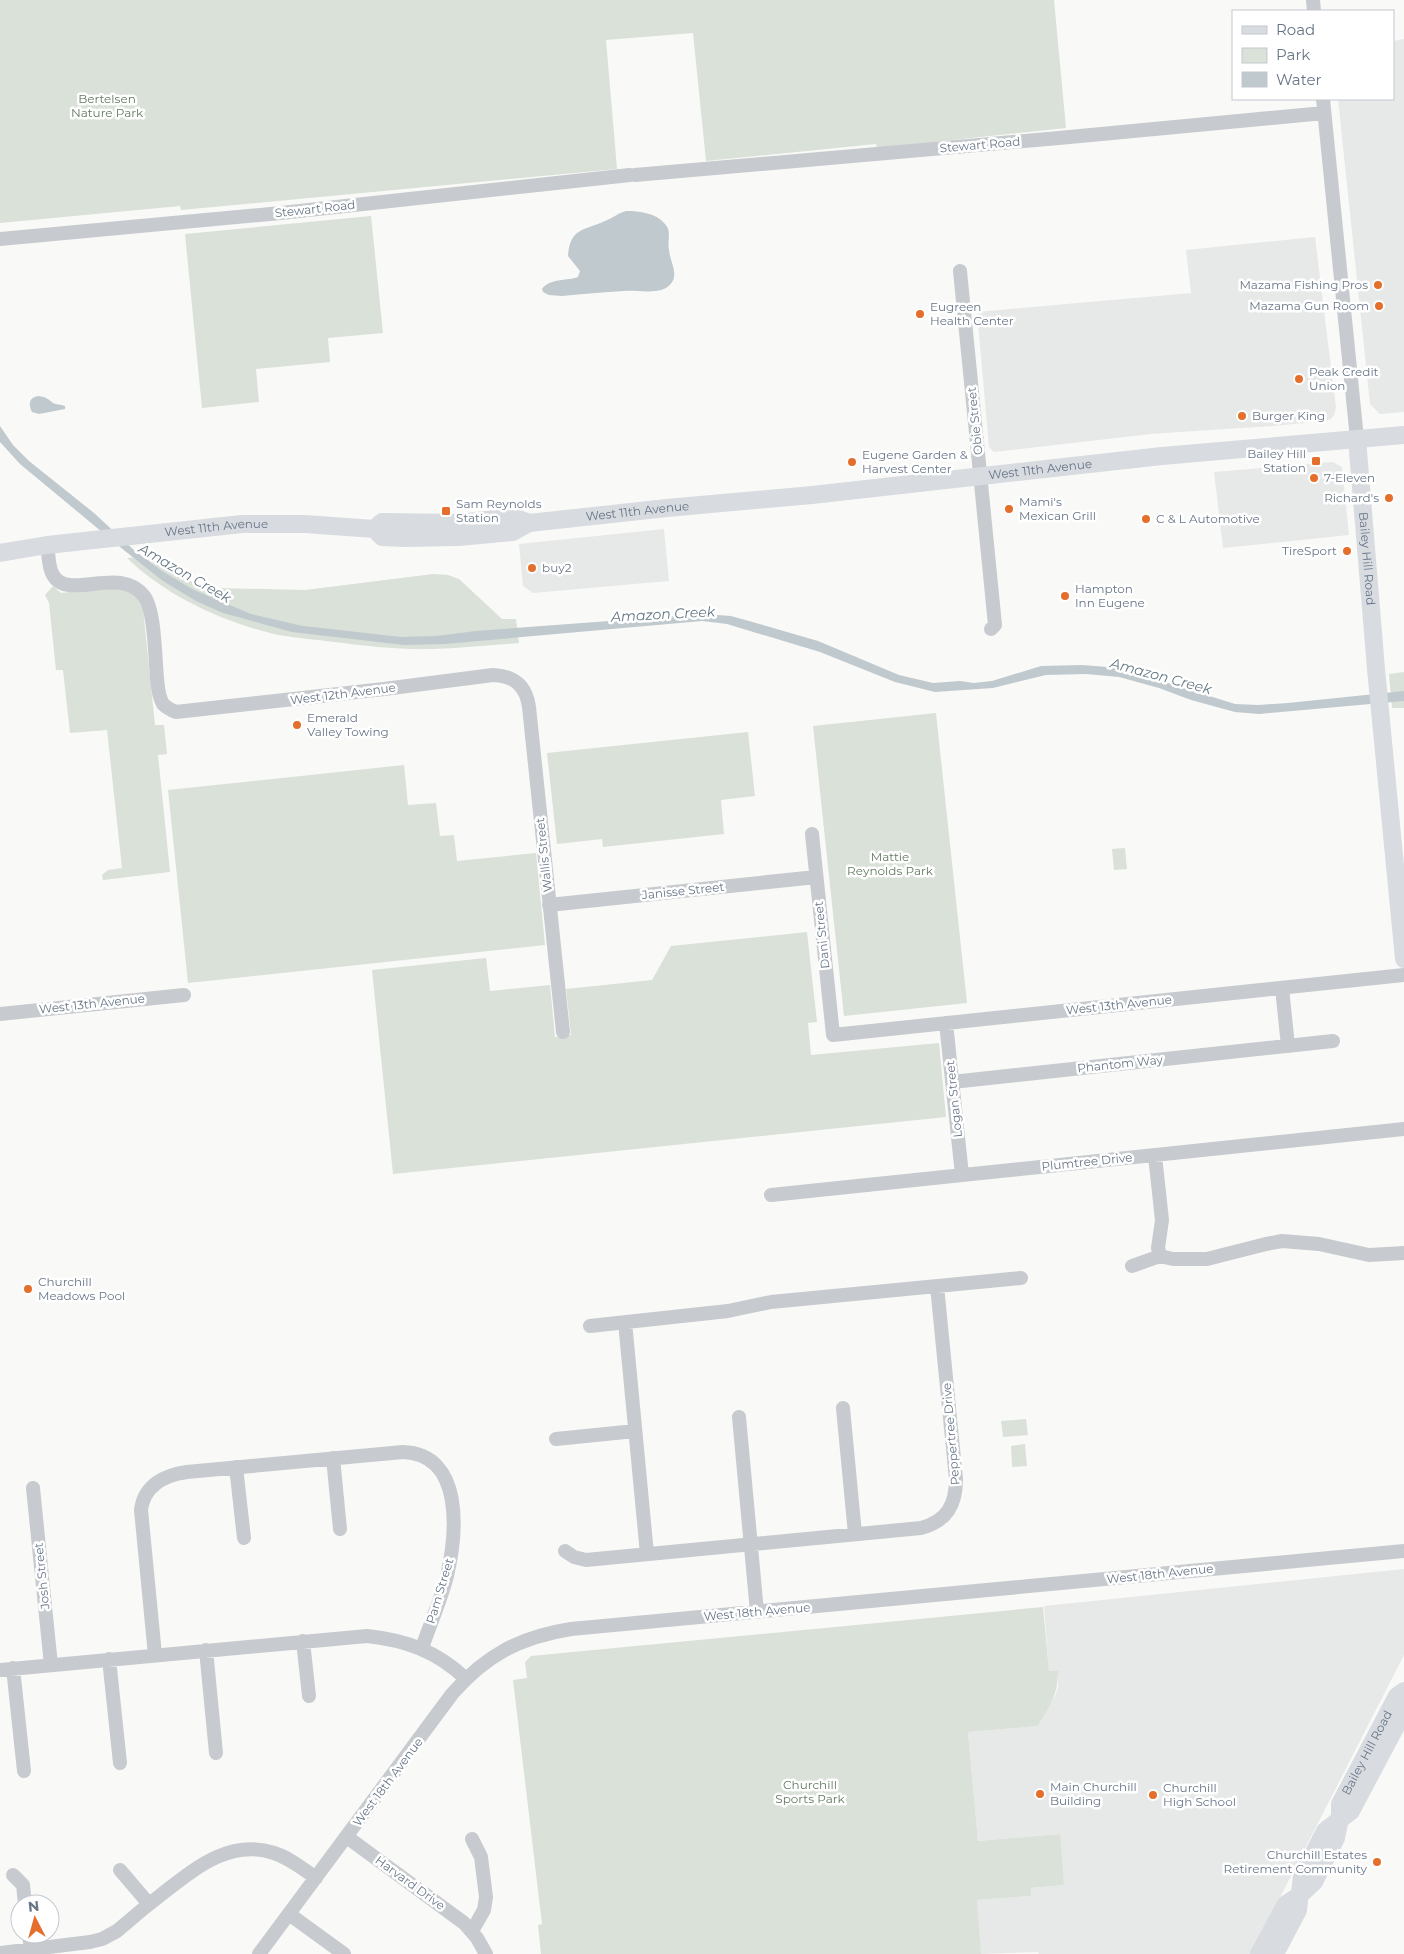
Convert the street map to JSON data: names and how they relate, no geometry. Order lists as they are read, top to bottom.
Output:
{
  "streets": {
    "main road": ["West 11th Avenue", "Bailey Hill Road"],
    "street": [
      "Stewart Road",
      "Obie Street",
      "West 12th Avenue",
      "Wallis Street",
      "Janisse Street",
      "Dani Street",
      "West 13th Avenue",
      "Phantom Way",
      "Logan Street",
      "Plumtree Drive",
      "Peppertree Drive",
      "West 18th Avenue",
      "Josh Street",
      "Pam Street",
      "Harvard Drive"
    ]
  },
  "crossings": [
    ["Stewart Road", "Bailey Hill Road"],
    ["Obie Street", "West 11th Avenue"],
    ["West 11th Avenue", "Bailey Hill Road"],
    ["West 11th Avenue", "West 12th Avenue"],
    ["West 12th Avenue", "Wallis Street"],
    ["Wallis Street", "Janisse Street"],
    ["Janisse Street", "Dani Street"],
    ["Dani Street", "West 13th Avenue"],
    ["West 13th Avenue", "Logan Street"],
    ["Phantom Way", "Logan Street"],
    ["Logan Street", "Plumtree Drive"],
    ["West 18th Avenue", "Harvard Drive"]
  ],
  "water": ["Amazon Creek"],
  "parks": ["Bertelsen Nature Park", "Mattie Reynolds Park", "Churchill Sports Park"],
  "places": {
    "other": [
      "Mazama Fishing Pros",
      "Mazama Gun Room",
      "Eugreen Health Center",
      "Peak Credit Union",
      "Burger King",
      "Eugene Garden & Harvest Center",
      "7-Eleven",
      "Richard's",
      "Mami's Mexican Grill",
      "C & L Automotive",
      "TireSport",
      "buy2",
      "Hampton Inn Eugene",
      "Emerald Valley Towing",
      "Churchill Meadows Pool",
      "Main Churchill Building",
      "Churchill High School",
      "Churchill Estates Retirement Community"
    ],
    "transit": ["Bailey Hill Station", "Sam Reynolds Station"]
  },
  "legend": ["Road", "Park", "Water"],
  "north": "top"
}
